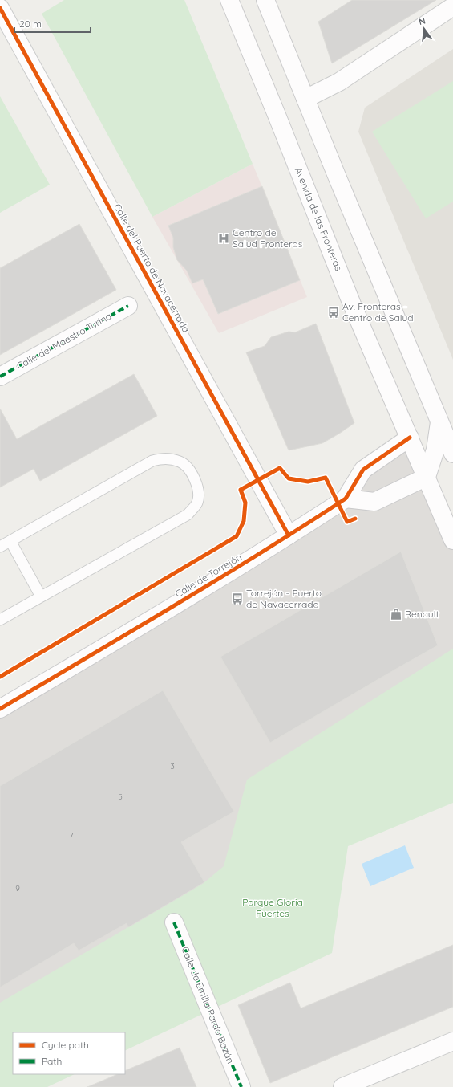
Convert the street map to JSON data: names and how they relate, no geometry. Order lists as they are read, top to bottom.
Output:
{
  "streets": {
    "street": [
      "Avenida de las Fronteras",
      "Calle del Puerto de Navacerrada",
      "Calle del Maestro Turina",
      "Calle de Torrejón",
      "Calle de Emilia Pardo Bazán"
    ]
  },
  "crossings": [
    ["Avenida de las Fronteras", "Calle de Torrejón"],
    ["Calle del Puerto de Navacerrada", "Calle de Torrejón"]
  ],
  "parks": ["Parque Gloria Fuertes"],
  "places": {
    "hospital": ["Centro de Salud Fronteras"],
    "bus stop": ["Av. Fronteras - Centro de Salud", "Torrejón - Puerto de Navacerrada"],
    "shop": ["Renault"]
  },
  "house_numbers": [
    "3",
    "5",
    "7",
    "9"
  ],
  "legend": ["Cycle path", "Path"],
  "scale_bar": "20 m",
  "north": "top"
}
